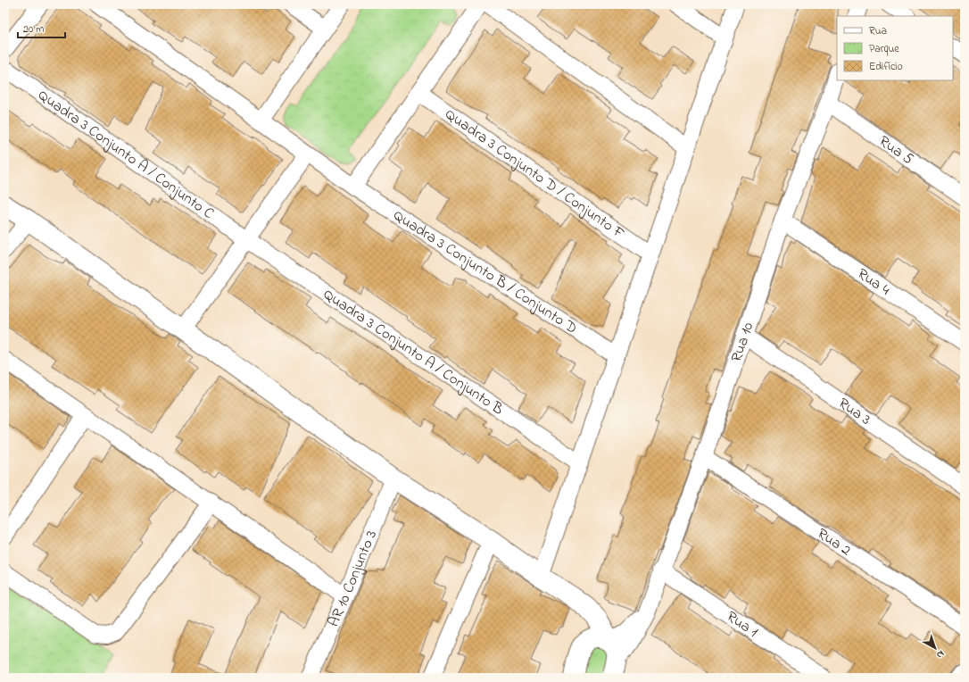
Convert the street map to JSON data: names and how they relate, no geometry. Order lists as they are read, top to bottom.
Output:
{
  "streets": {
    "street": [
      "Rua 5",
      "Quadra 3 Conjunto A / Conjunto C",
      "Quadra 3 Conjunto D / Conjunto F",
      "Quadra 3 Conjunto B / Conjunto D",
      "Rua 4",
      "Rua 10",
      "Quadra 3 Conjunto A / Conjunto B",
      "Rua 3",
      "Rua 2",
      "AR 10 Conjunto 3",
      "Rua 1"
    ]
  },
  "crossings": [
    ["Rua 5", "Rua 10"],
    ["Quadra 3 Conjunto A / Conjunto C", "Quadra 3 Conjunto A / Conjunto B"],
    ["Rua 4", "Rua 10"],
    ["Rua 10", "Rua 3"],
    ["Rua 10", "Rua 2"],
    ["Rua 10", "Rua 1"]
  ],
  "legend": ["Rua", "Parque", "Edifício"],
  "scale_bar": "20 m",
  "north": "bottom right"
}
